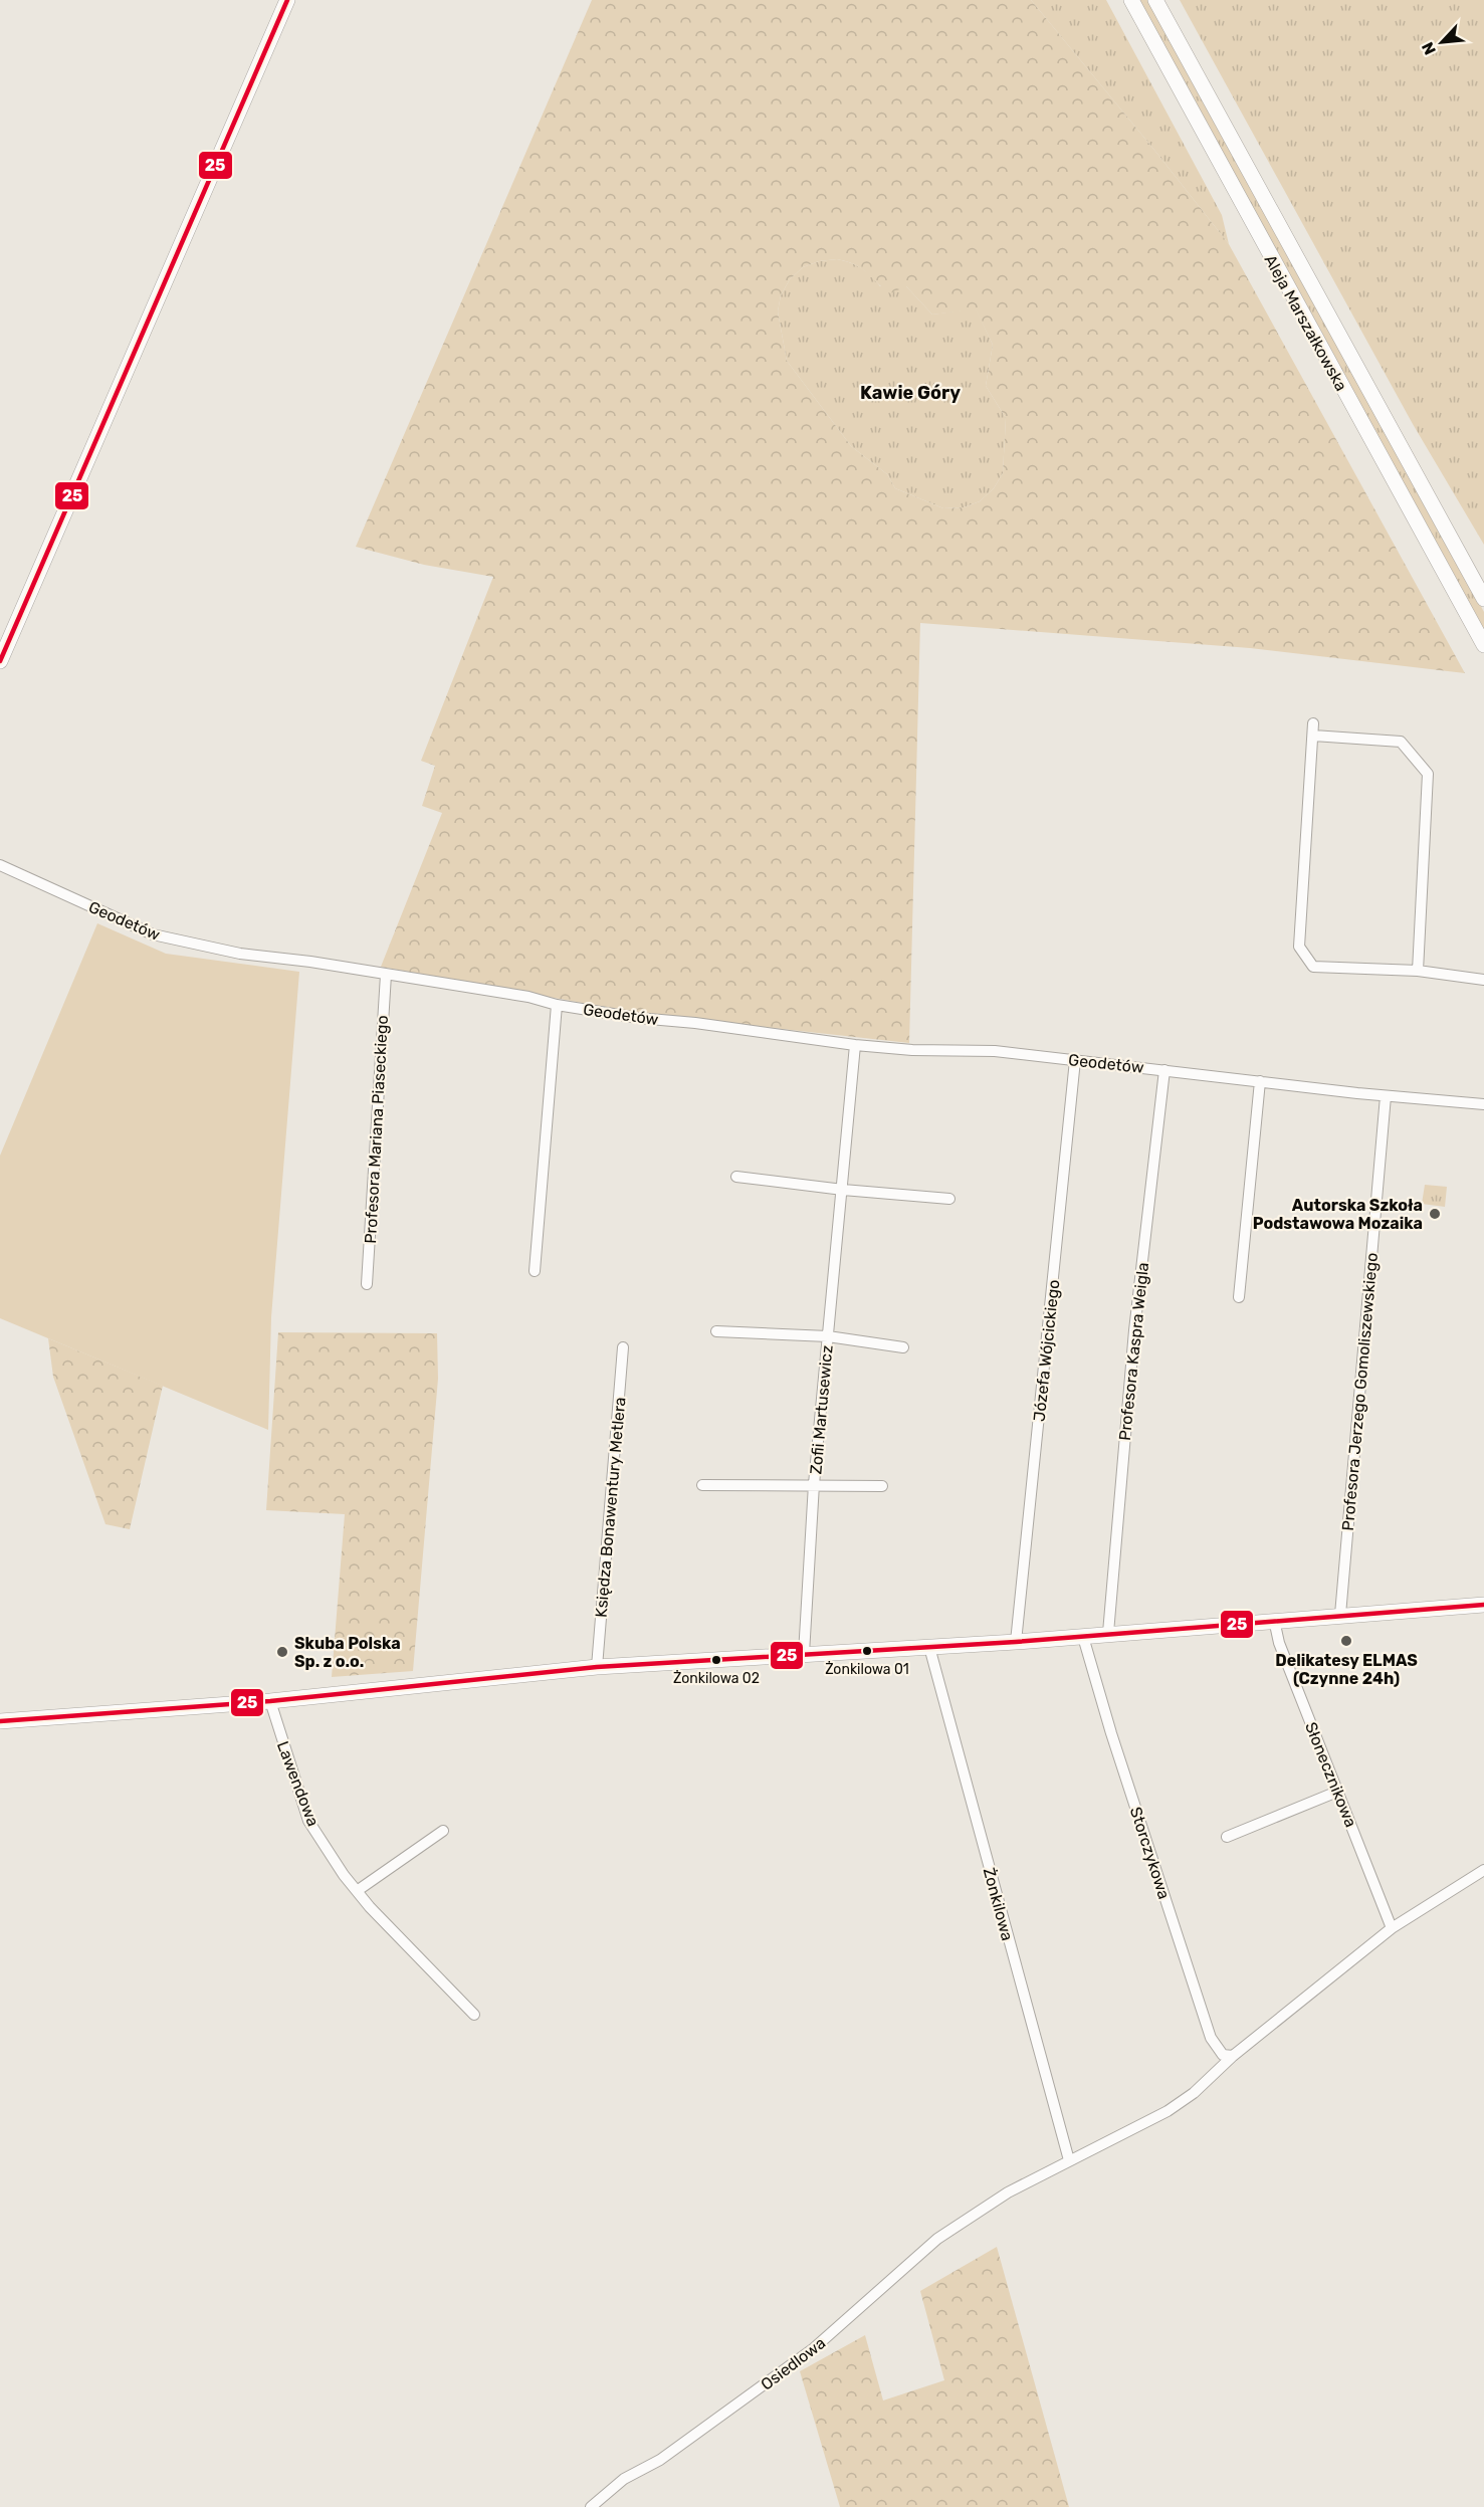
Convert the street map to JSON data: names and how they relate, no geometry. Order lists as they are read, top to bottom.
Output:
{
  "streets": {
    "street": [
      "Aleja Marszałkowska",
      "Geodetów",
      "Profesora Mariana Piaseckiego",
      "Józefa Wójcickiego",
      "Profesora Kaspra Weigla",
      "Profesora Jerzego Gomoliszewskiego",
      "Zofii Martusewicz",
      "Księdza Bonawentury Metlera",
      "Słonecznikowa",
      "Lawendowa",
      "Storczykowa",
      "Żonkilowa",
      "Osiedlowa"
    ]
  },
  "crossings": [
    ["Geodetów", "Profesora Mariana Piaseckiego"],
    ["Geodetów", "Józefa Wójcickiego"],
    ["Geodetów", "Profesora Kaspra Weigla"],
    ["Geodetów", "Profesora Jerzego Gomoliszewskiego"],
    ["Geodetów", "Zofii Martusewicz"],
    ["Słonecznikowa", "Osiedlowa"],
    ["Storczykowa", "Osiedlowa"],
    ["Żonkilowa", "Osiedlowa"]
  ],
  "districts": ["Kawie Góry"],
  "places": [
    "Autorska Szkoła Podstawowa Mozaika",
    "Delikatesy ELMAS (Czynne 24h)",
    "Żonkilowa 01",
    "Skuba Polska Sp. z o.o.",
    "Żonkilowa 02"
  ],
  "lines": ["transit line 25"],
  "north": "bottom left"
}
